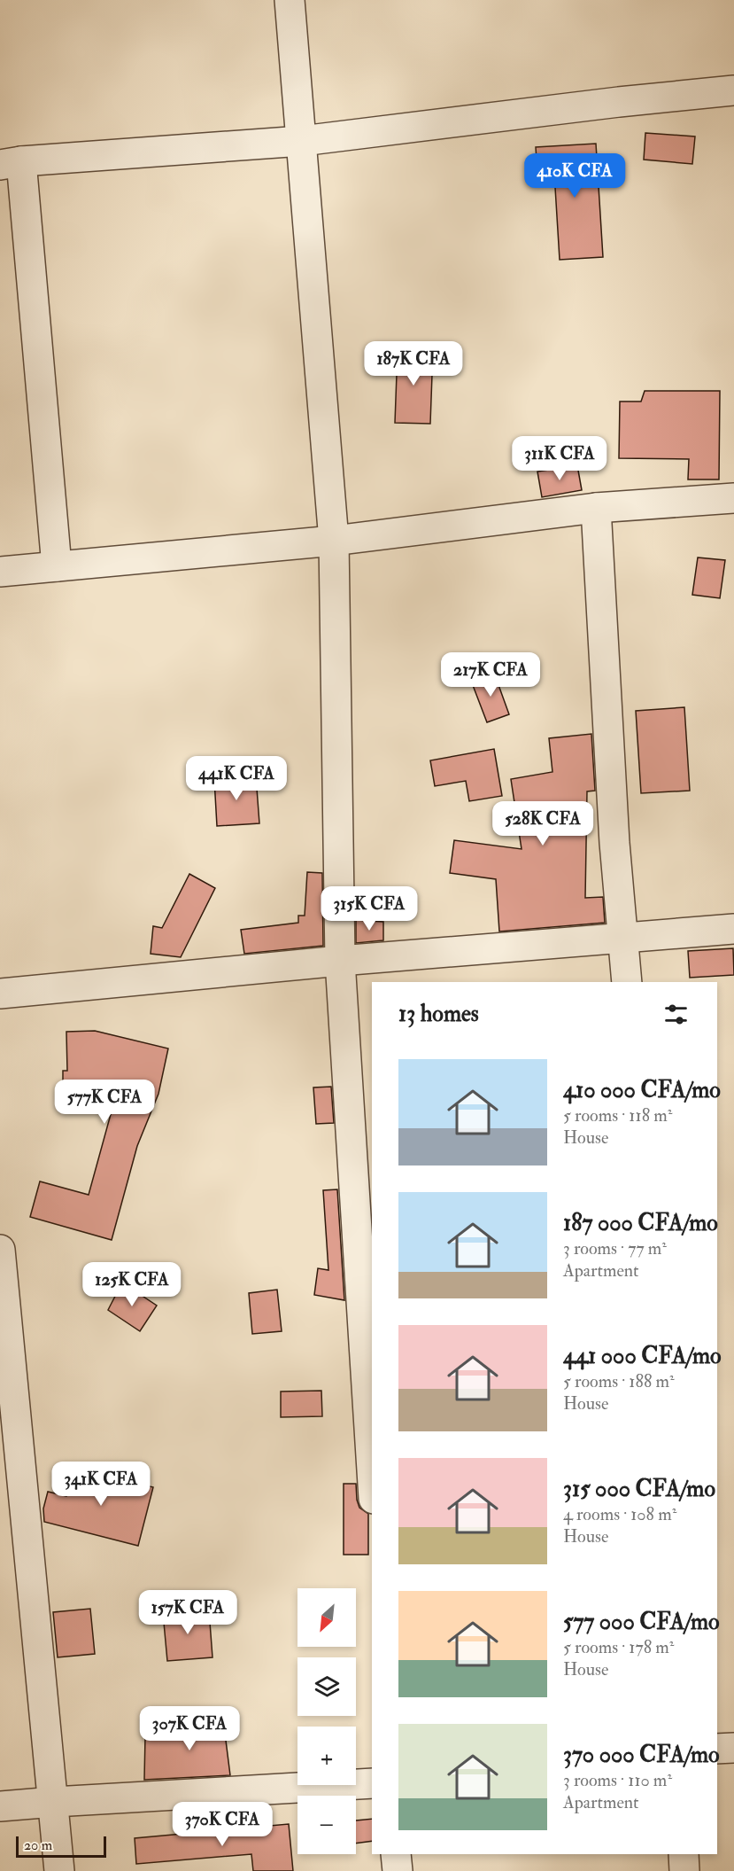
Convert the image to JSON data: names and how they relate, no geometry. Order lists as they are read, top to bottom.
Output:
{
  "scale_bar": "20 m",
  "north": "bottom left",
  "page": {
    "price": [
      "410K CFA",
      "187K CFA",
      "311K CFA",
      "217K CFA",
      "441K CFA",
      "528K CFA",
      "315K CFA",
      "577K CFA",
      "125K CFA",
      "341K CFA",
      "157K CFA",
      "307K CFA",
      "370K CFA"
    ],
    "heading": "13 homes",
    "list": [
      {
        "name": "410 000 CFA/mo",
        "note": "5 rooms · 118 m² · House"
      },
      {
        "name": "187 000 CFA/mo",
        "note": "3 rooms · 77 m² · Apartment"
      },
      {
        "name": "441 000 CFA/mo",
        "note": "5 rooms · 188 m² · House"
      },
      {
        "name": "315 000 CFA/mo",
        "note": "4 rooms · 108 m² · House"
      },
      {
        "name": "577 000 CFA/mo",
        "note": "5 rooms · 178 m² · House"
      },
      {
        "name": "370 000 CFA/mo",
        "note": "3 rooms · 110 m² · Apartment"
      }
    ],
    "map_buttons": ["+", "−"],
    "scale": "20 m"
  }
}
